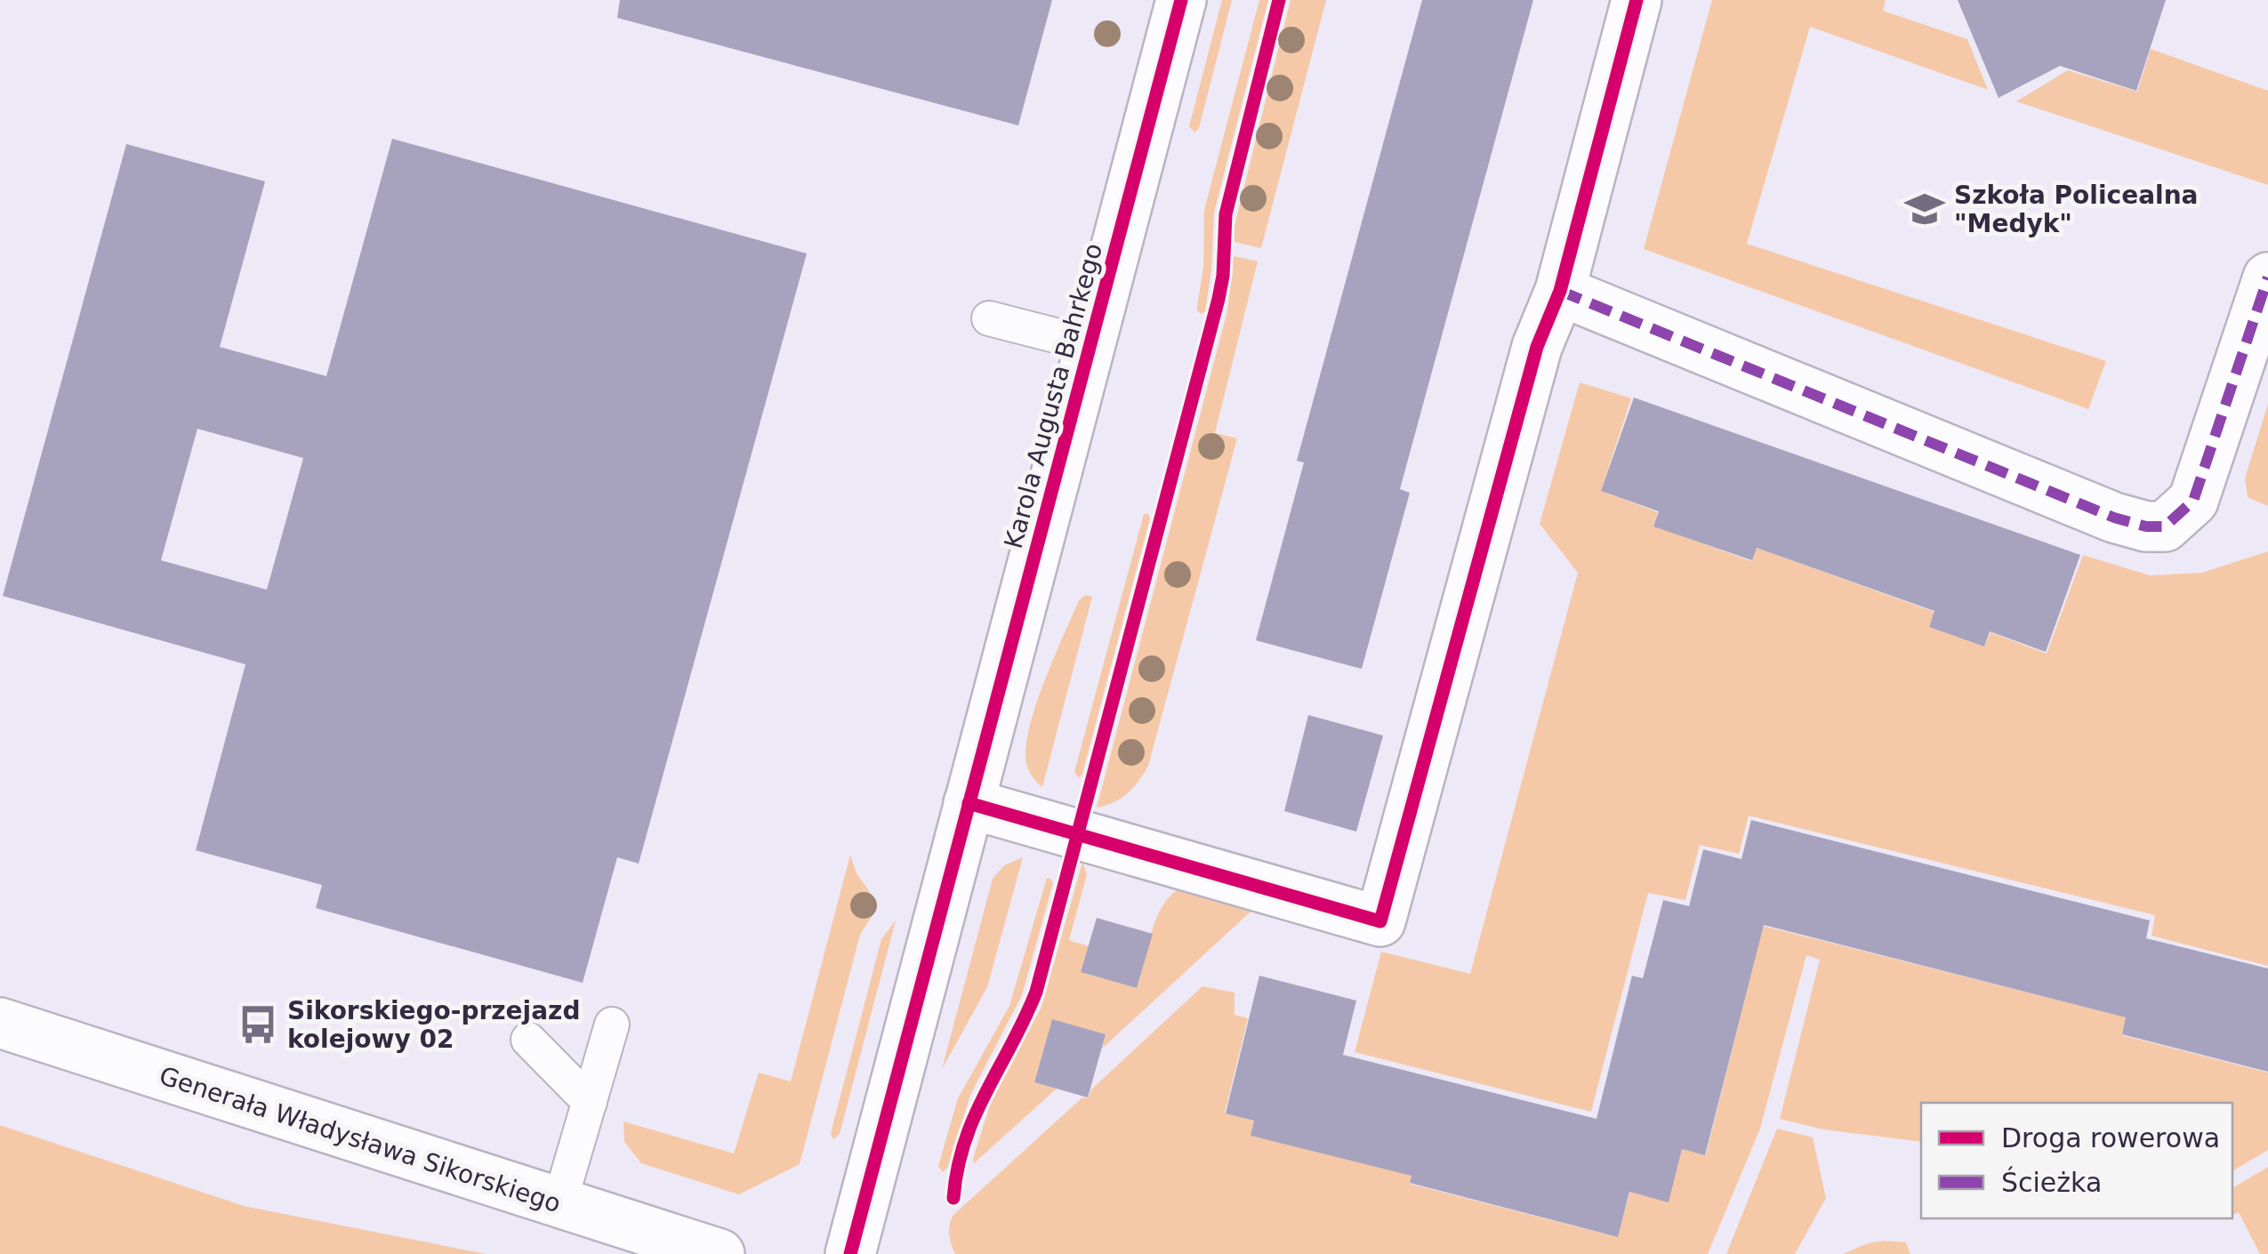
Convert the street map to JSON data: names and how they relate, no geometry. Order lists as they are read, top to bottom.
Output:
{
  "streets": {
    "street": ["Karola Augusta Bahrkego", "Generała Władysława Sikorskiego"]
  },
  "places": {
    "school or university": ["Szkoła Policealna \"Medyk\""],
    "bus stop": ["Sikorskiego-przejazd kolejowy 02"]
  },
  "legend": ["Droga rowerowa", "Ścieżka"]
}
